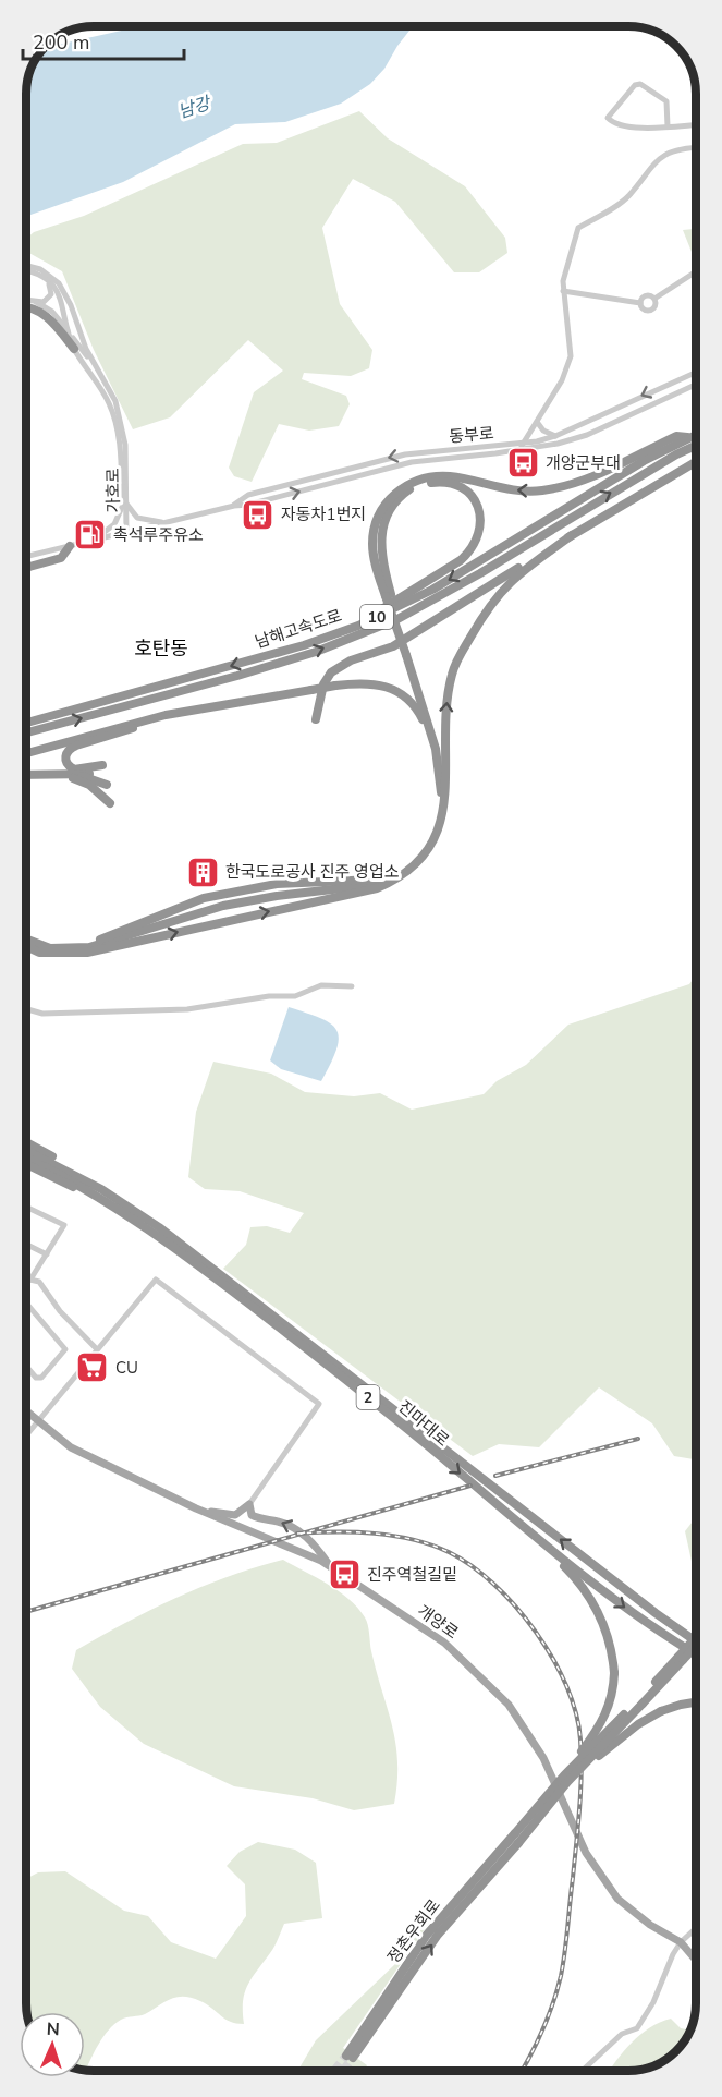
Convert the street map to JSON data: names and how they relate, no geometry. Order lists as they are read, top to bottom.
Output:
{
  "streets": {
    "highway": [
      "10",
      "남해고속도로",
      "2",
      "진마대로",
      "정촌우회로"
    ],
    "main road": ["개양로"],
    "street": ["동부로", "가호로"]
  },
  "crossings": [
    ["동부로", "가호로"]
  ],
  "districts": ["호탄동"],
  "water": ["남강"],
  "places": {
    "bus stop": ["개양군부대", "자동차1번지", "진주역철길밑"],
    "fuel station": ["촉석루주유소"],
    "building": ["한국도로공사 진주 영업소"],
    "supermarket": ["CU"]
  },
  "scale_bar": "200 m",
  "north": "top"
}
